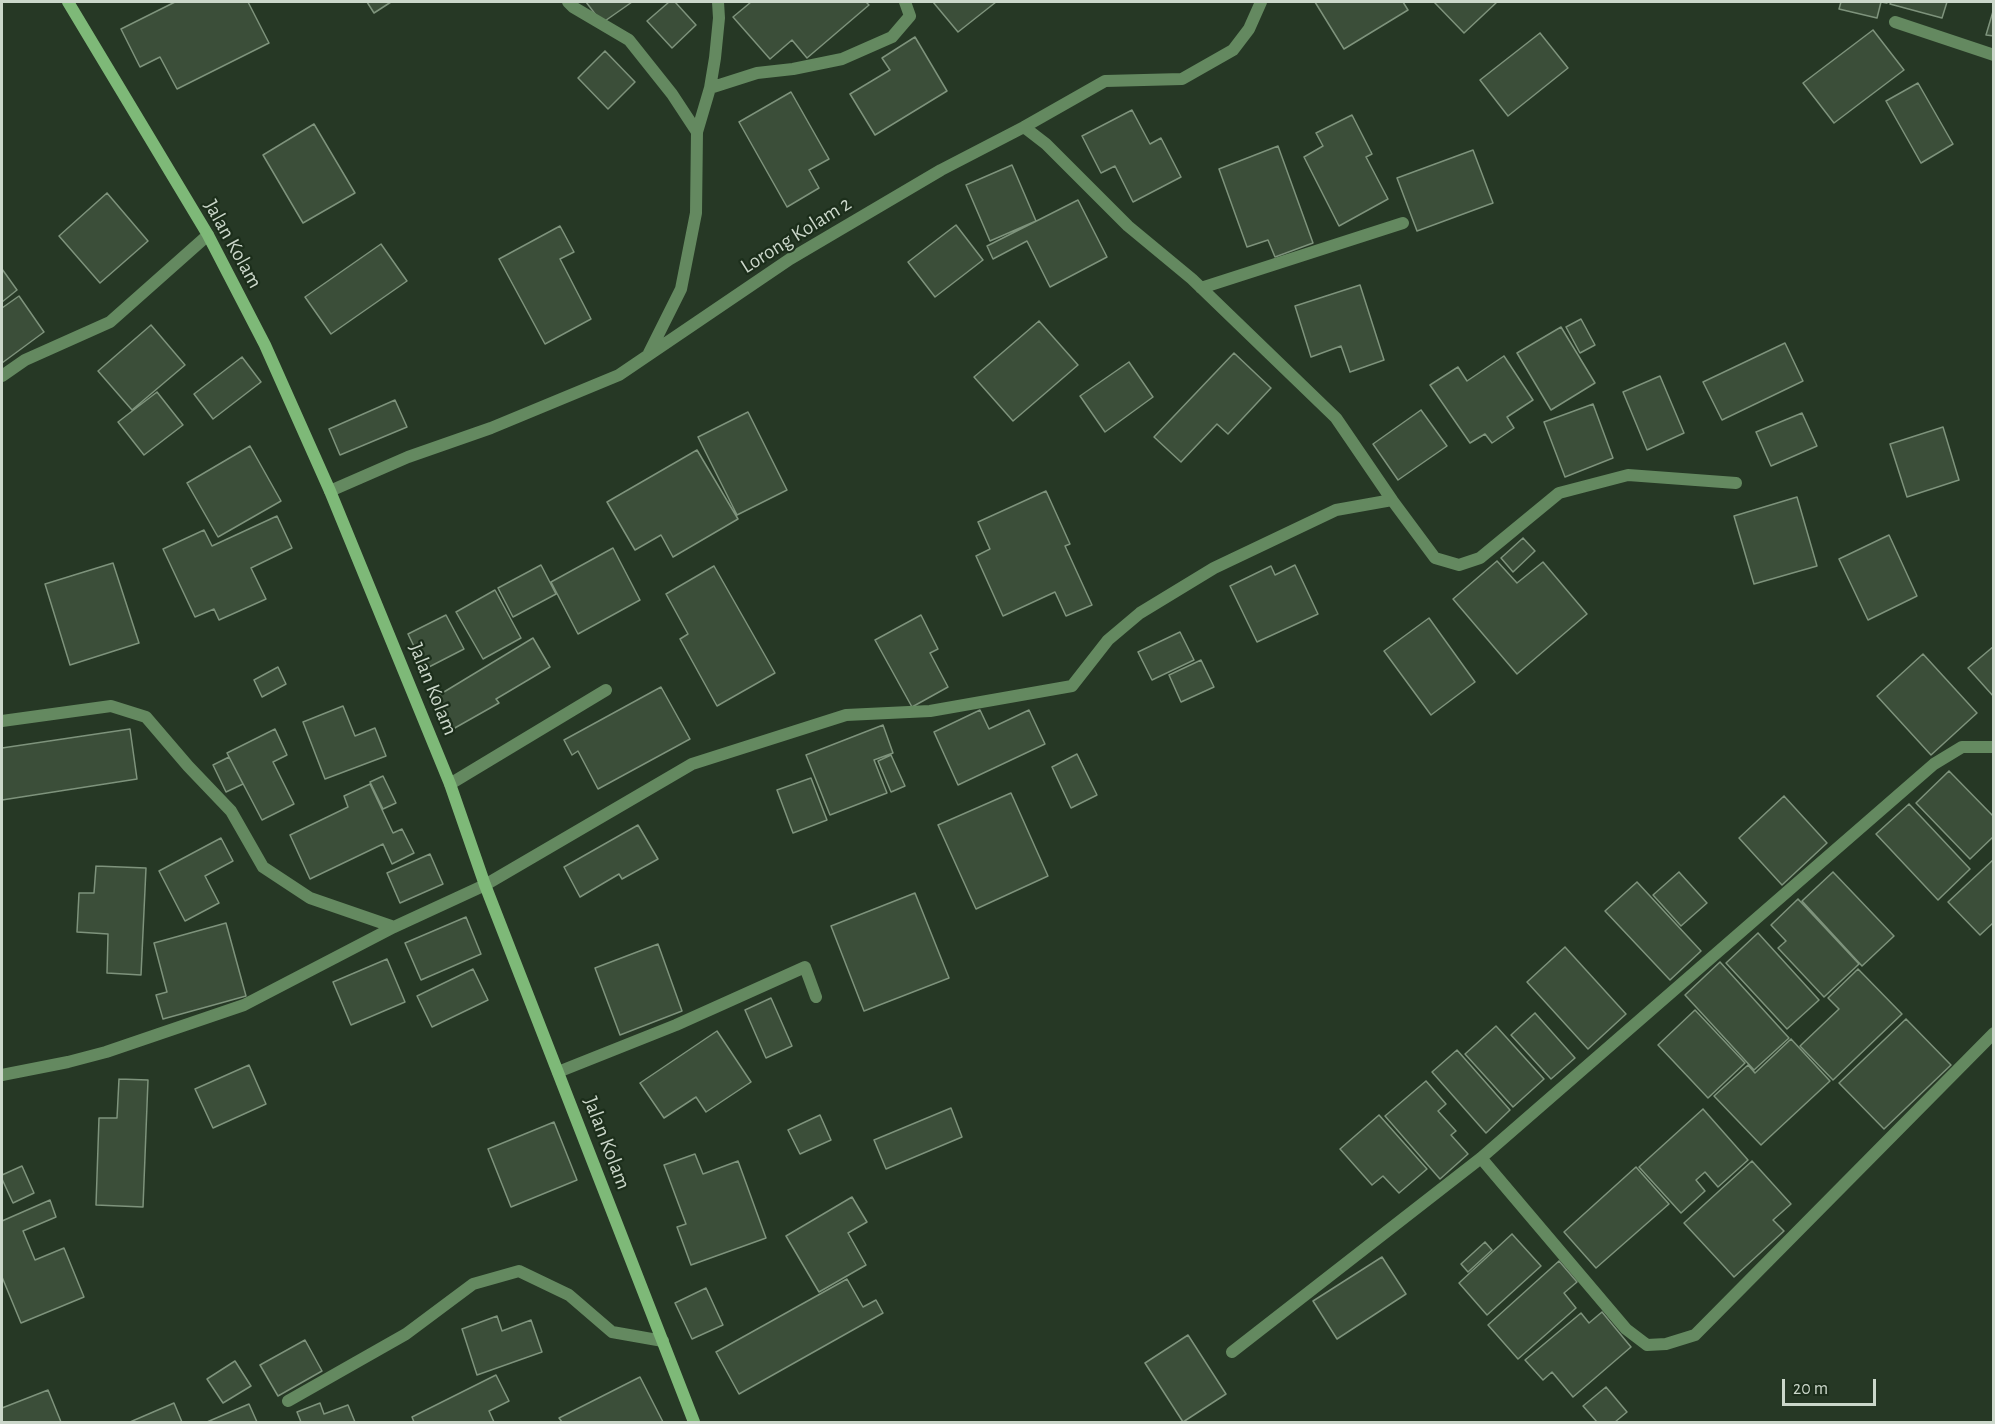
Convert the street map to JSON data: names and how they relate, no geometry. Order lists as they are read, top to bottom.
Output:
{
  "streets": {
    "street": ["Lorong Kolam 2", "Jalan Kolam"]
  },
  "crossings": [
    ["Lorong Kolam 2", "Jalan Kolam"]
  ],
  "scale_bar": "20 m"
}
